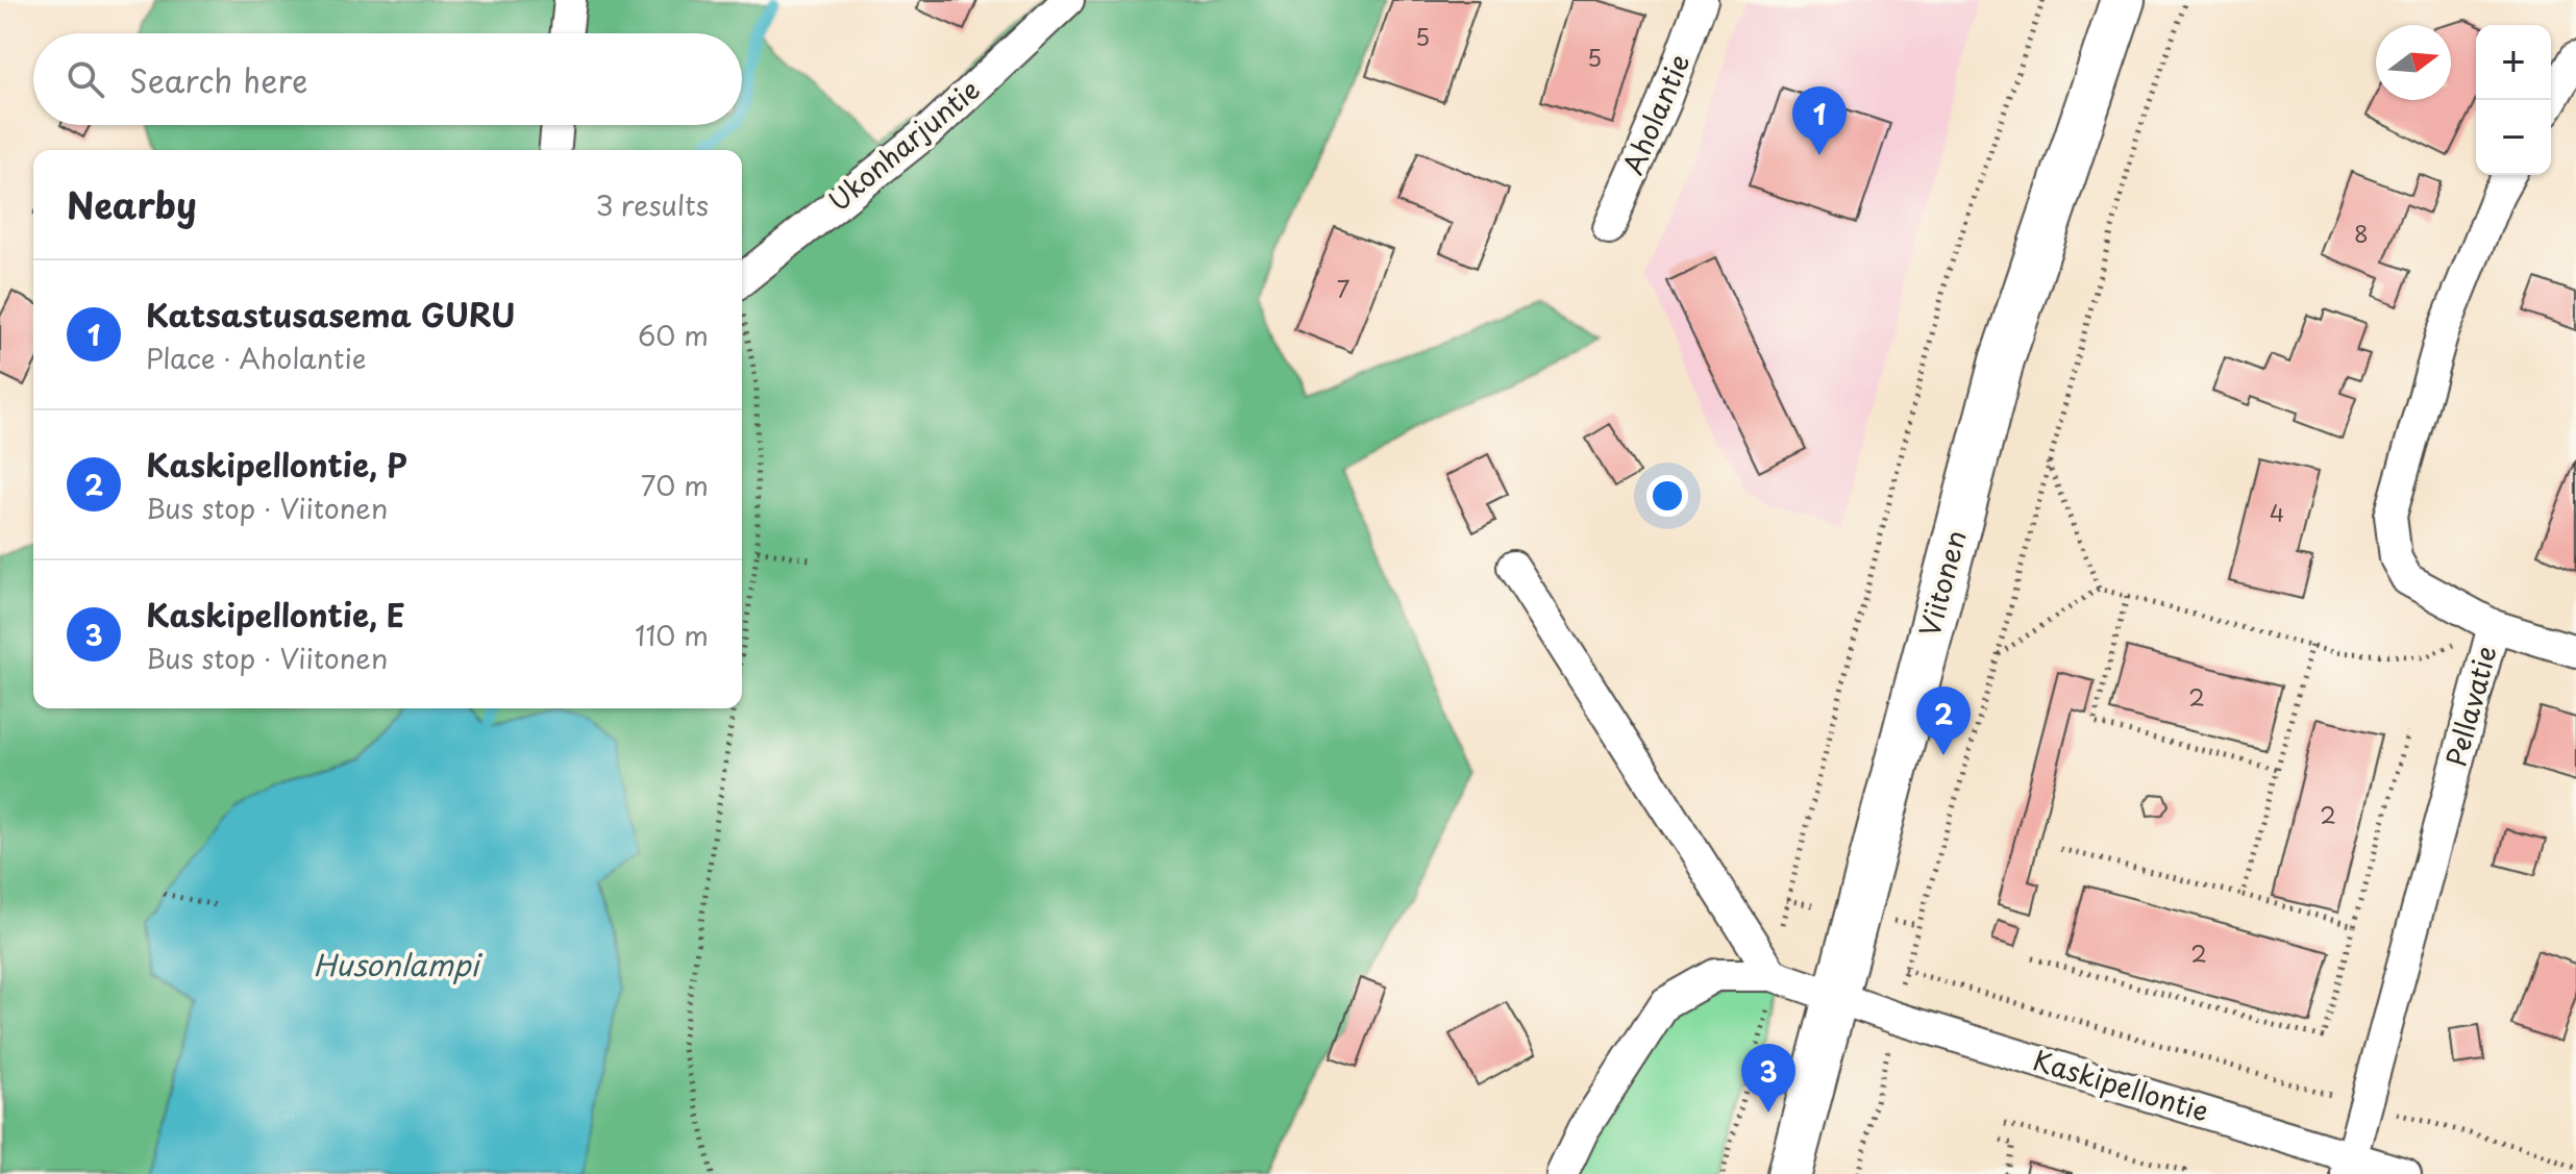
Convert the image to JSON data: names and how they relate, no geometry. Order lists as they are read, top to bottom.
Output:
{
  "streets": {
    "main road": ["Viitonen"],
    "street": [
      "Aholantie",
      "Ukonharjuntie",
      "Pellavatie",
      "Kaskipellontie"
    ]
  },
  "crossings": [
    ["Viitonen", "Kaskipellontie"],
    ["Pellavatie", "Kaskipellontie"]
  ],
  "water": ["Husonlampi"],
  "house_numbers": [
    "5",
    "5",
    "8",
    "7",
    "4",
    "2",
    "2",
    "2"
  ],
  "north": "right",
  "page": {
    "map_buttons": ["+", "−"],
    "search": "Search here",
    "pins": ["1", "2", "3"],
    "heading": ["Nearby", "3 results"],
    "list": [
      {
        "mark": "1",
        "name": "Katsastusasema GURU",
        "note": "Place · Aholantie",
        "value": "60 m"
      },
      {
        "mark": "2",
        "name": "Kaskipellontie, P",
        "note": "Bus stop · Viitonen",
        "value": "70 m"
      },
      {
        "mark": "3",
        "name": "Kaskipellontie, E",
        "note": "Bus stop · Viitonen",
        "value": "110 m"
      }
    ]
  }
}
